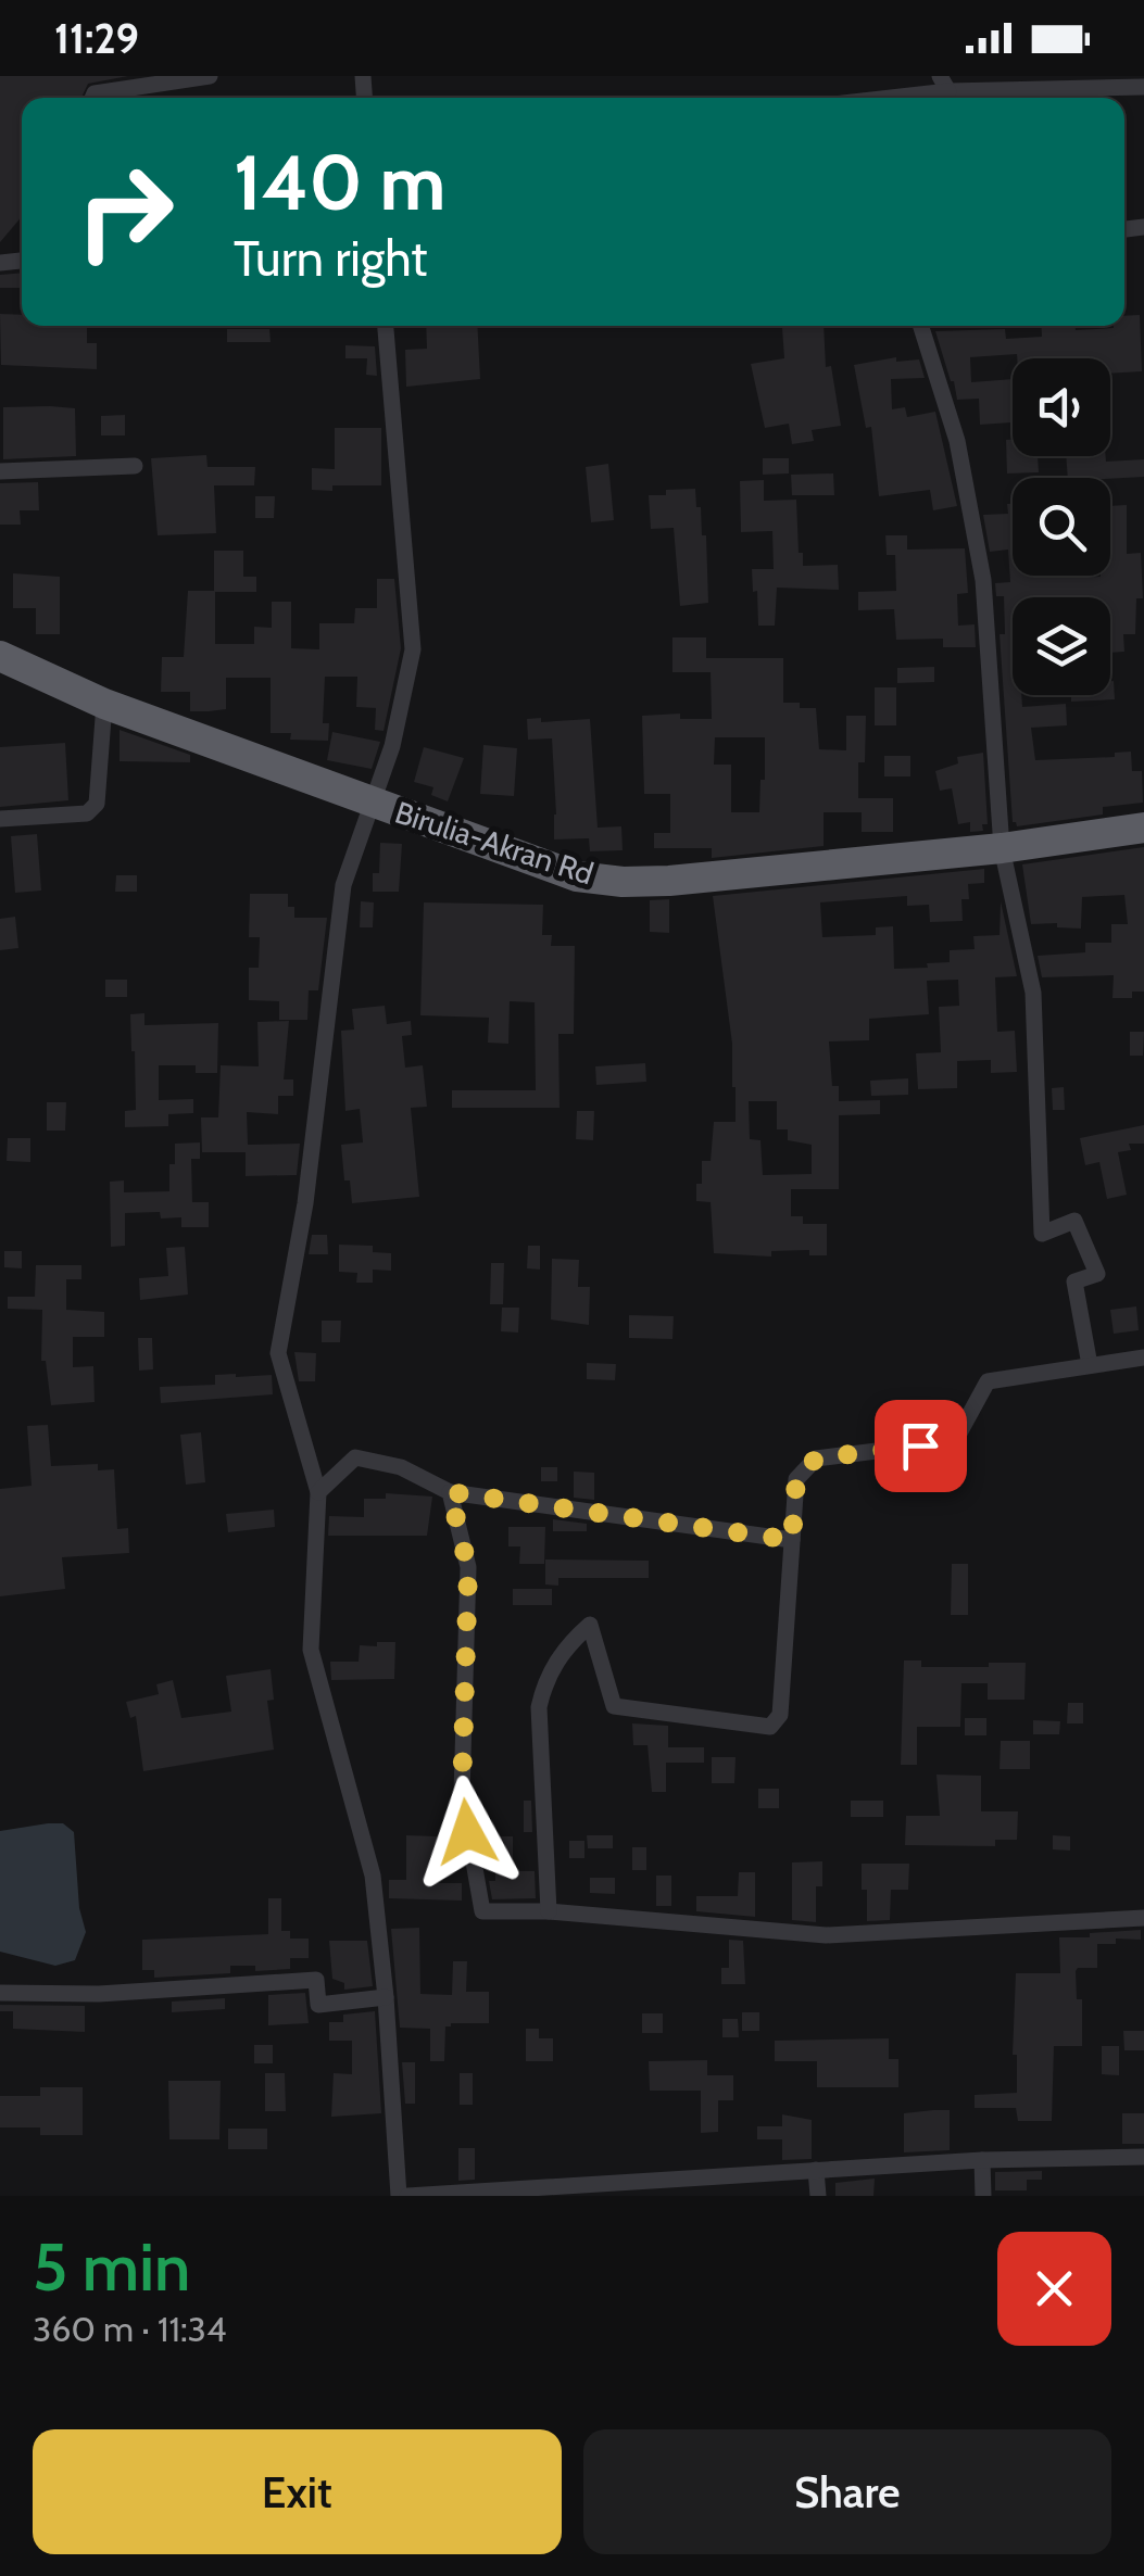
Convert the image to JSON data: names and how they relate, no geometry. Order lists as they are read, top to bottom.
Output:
{
  "streets": {
    "highway": ["Birulia-Akran Rd"]
  },
  "page": {
    "status": "11:29",
    "turn": ["140 m", "Turn right"],
    "heading": ["5 min", "360 m · 11:34"],
    "buttons": ["Exit", "Share"]
  }
}
